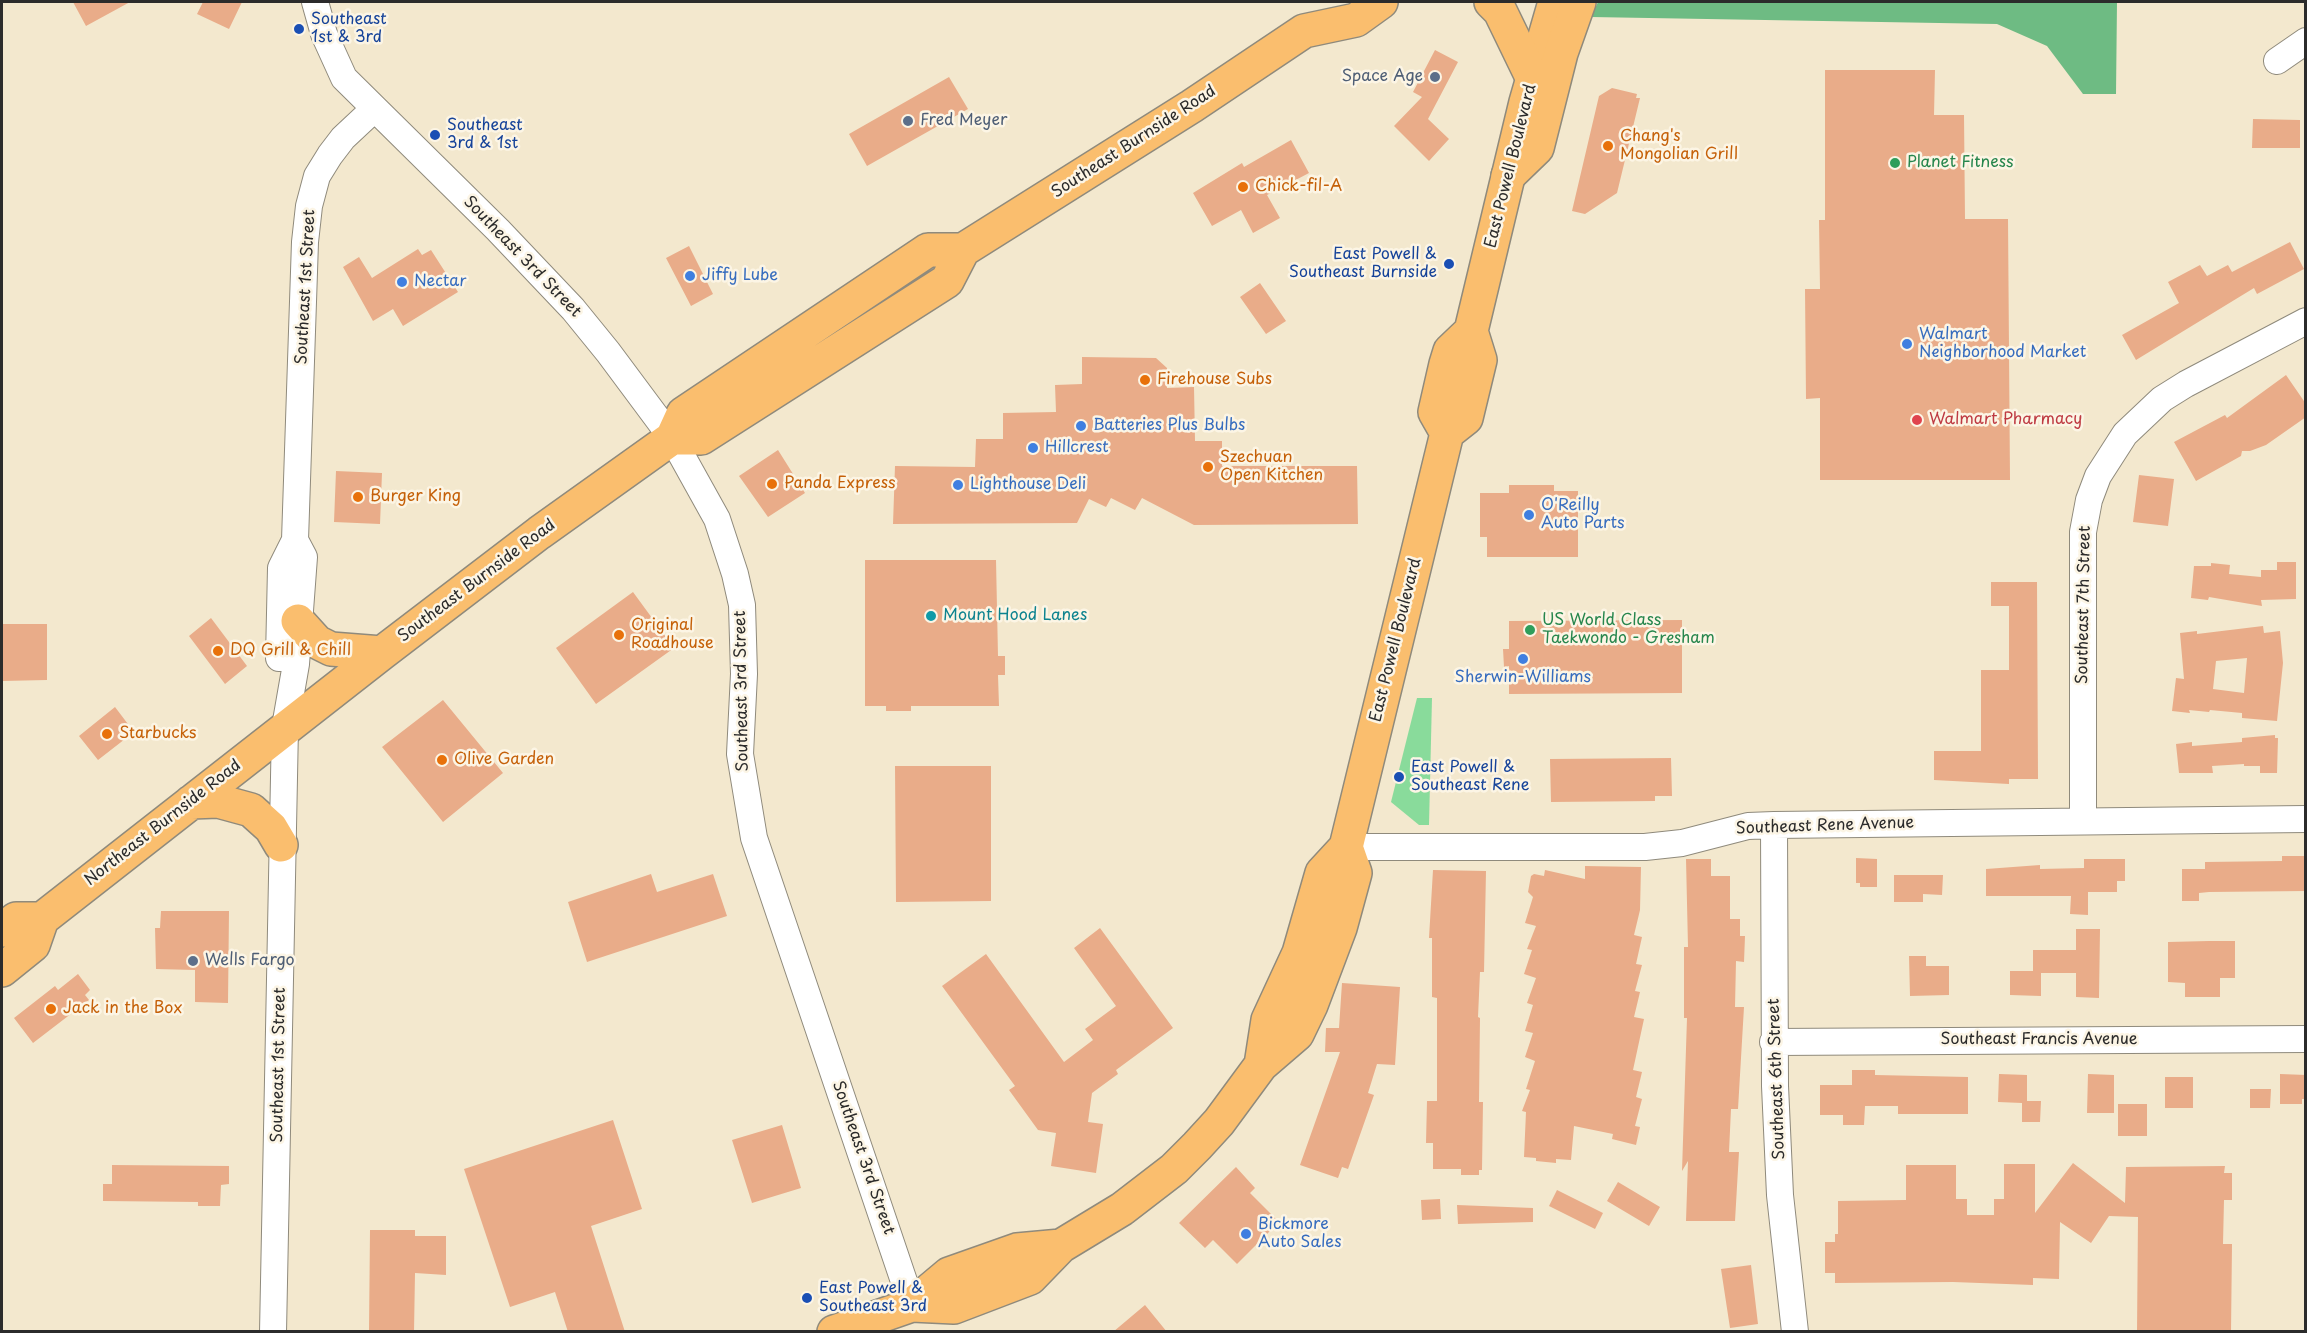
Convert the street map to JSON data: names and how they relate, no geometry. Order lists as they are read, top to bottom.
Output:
{
  "streets": {
    "main road": ["Southeast Burnside Road", "East Powell Boulevard", "Northeast Burnside Road"],
    "street": [
      "Southeast 3rd Street",
      "Southeast 1st Street",
      "Southeast 7th Street",
      "Southeast Rene Avenue",
      "Southeast Francis Avenue",
      "Southeast 6th Street"
    ]
  },
  "crossings": [
    ["Southeast Burnside Road", "Southeast 3rd Street"],
    ["Southeast Burnside Road", "Southeast 1st Street"],
    ["Southeast Burnside Road", "Northeast Burnside Road"],
    ["East Powell Boulevard", "Southeast 3rd Street"],
    ["East Powell Boulevard", "Southeast Rene Avenue"],
    ["Southeast 3rd Street", "Southeast 1st Street"],
    ["Southeast 1st Street", "Northeast Burnside Road"],
    ["Southeast 7th Street", "Southeast Rene Avenue"],
    ["Southeast Rene Avenue", "Southeast 6th Street"],
    ["Southeast Francis Avenue", "Southeast 6th Street"]
  ],
  "places": [
    "Southeast 1st & 3rd",
    "Space Age",
    "Fred Meyer",
    "Southeast 3rd & 1st",
    "Chang's Mongolian Grill",
    "Planet Fitness",
    "Chick-fil-A",
    "East Powell & Southeast Burnside",
    "Jiffy Lube",
    "Nectar",
    "Walmart Neighborhood Market",
    "Firehouse Subs",
    "Walmart Pharmacy",
    "Batteries Plus Bulbs",
    "Hillcrest",
    "Szechuan Open Kitchen",
    "Panda Express",
    "Lighthouse Deli",
    "Burger King",
    "O'Reilly Auto Parts",
    "Mount Hood Lanes",
    "US World Class Taekwondo - Gresham",
    "Original Roadhouse",
    "DQ Grill & Chill",
    "Sherwin-Williams",
    "Starbucks",
    "Olive Garden",
    "East Powell & Southeast Rene",
    "Wells Fargo",
    "Jack in the Box",
    "Bickmore Auto Sales",
    "East Powell & Southeast 3rd"
  ]
}
